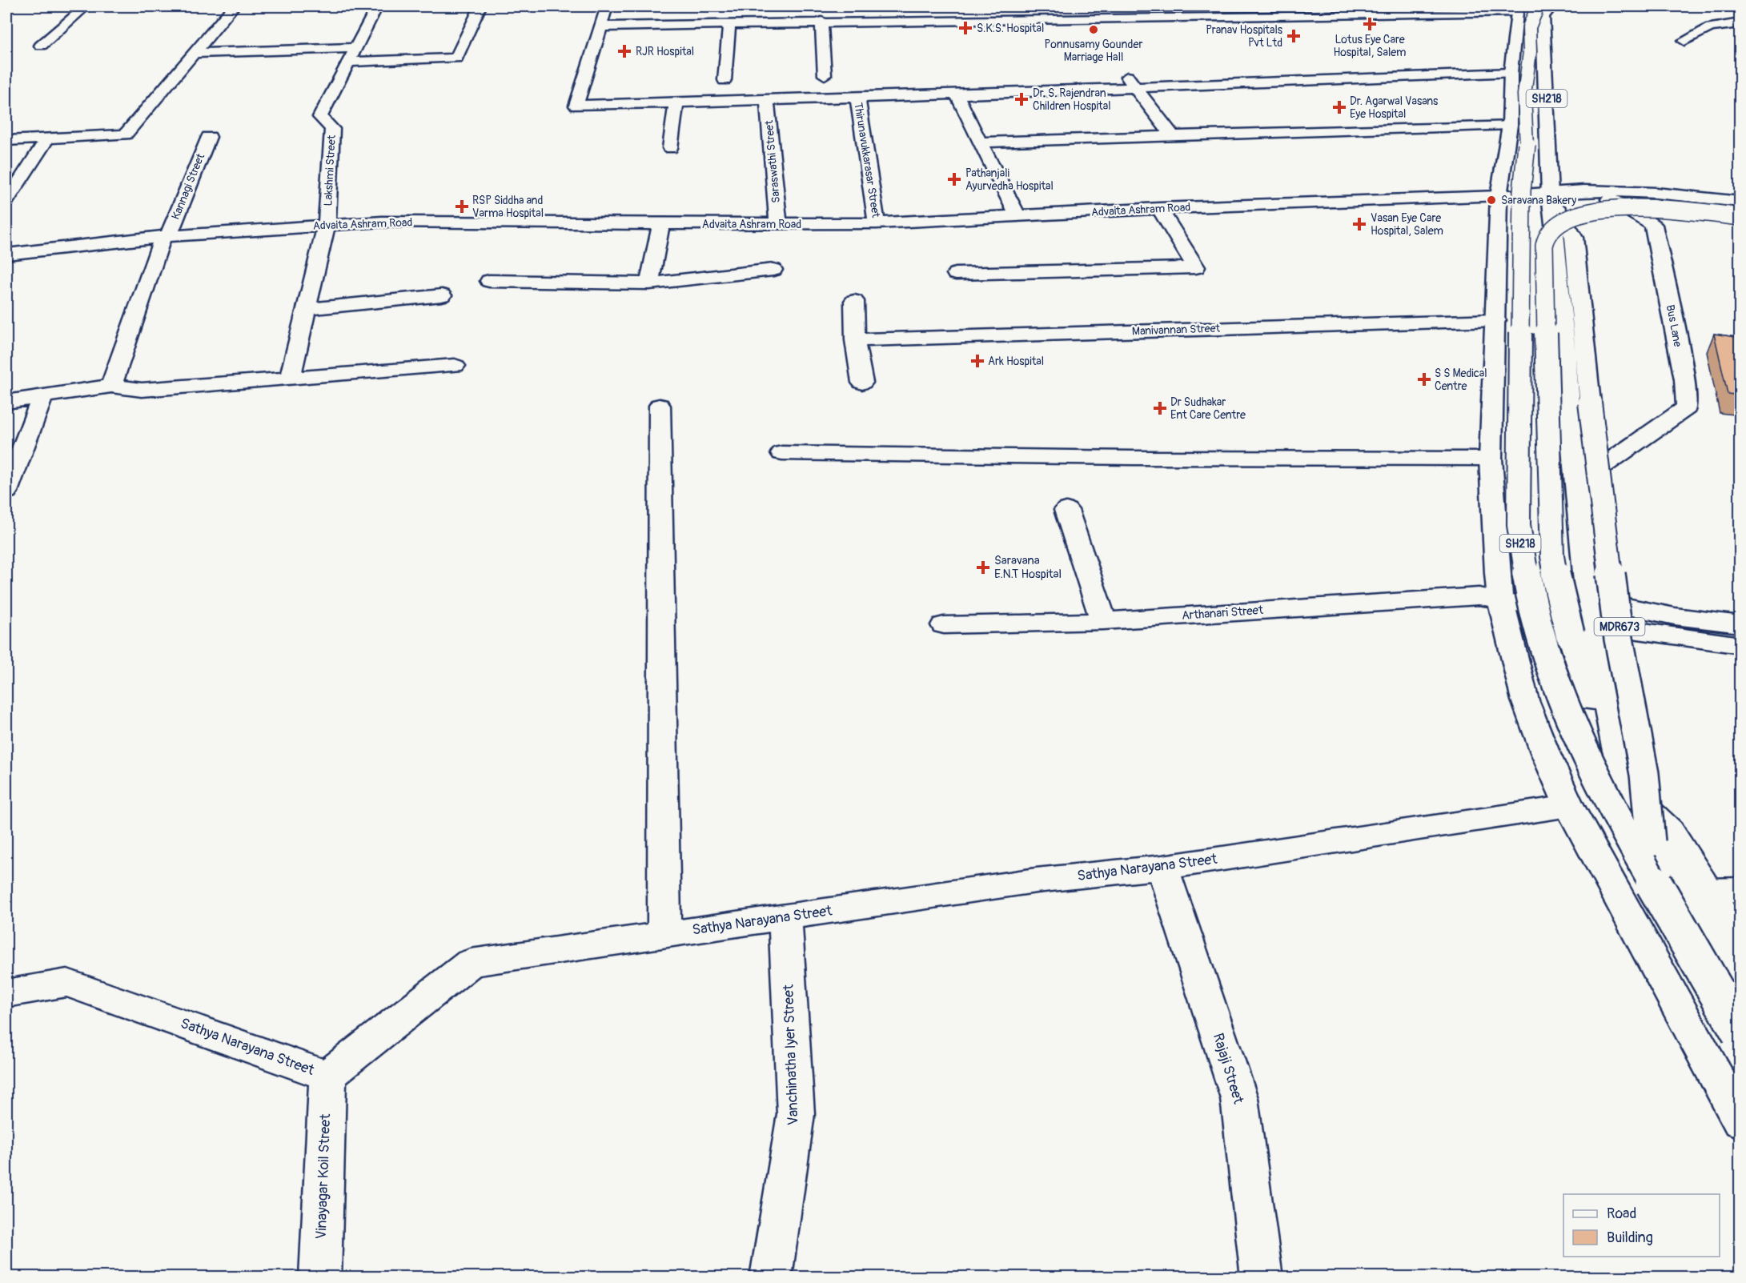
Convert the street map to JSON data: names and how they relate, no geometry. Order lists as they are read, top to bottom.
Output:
{
  "streets": {
    "street": [
      "SH218",
      "Thirunavukkarasar Street",
      "Saraswathi Street",
      "Lakshmi Street",
      "Kannagi Street",
      "Advaita Ashram Road",
      "Bus Lane",
      "Manivannan Street",
      "Arthanari Street",
      "MDR673",
      "Sathya Narayana Street",
      "Vanchinatha Iyer Street",
      "Rajaji Street",
      "Vinayagar Koil Street"
    ]
  },
  "crossings": [
    ["SH218", "Advaita Ashram Road"],
    ["SH218", "Bus Lane"],
    ["Thirunavukkarasar Street", "Advaita Ashram Road"],
    ["Saraswathi Street", "Advaita Ashram Road"],
    ["Lakshmi Street", "Advaita Ashram Road"],
    ["Kannagi Street", "Advaita Ashram Road"],
    ["Advaita Ashram Road", "Bus Lane"],
    ["Arthanari Street", "MDR673"],
    ["Sathya Narayana Street", "Vanchinatha Iyer Street"],
    ["Sathya Narayana Street", "Rajaji Street"],
    ["Sathya Narayana Street", "Vinayagar Koil Street"]
  ],
  "places": {
    "health": [
      "Lotus Eye Care Hospital, Salem",
      "S.K.S. Hospital",
      "Pranav Hospitals Pvt Ltd",
      "RJR Hospital",
      "Dr. S. Rajendran Children Hospital",
      "Dr. Agarwal Vasans Eye Hospital",
      "Pathanjali Ayurvedha Hospital",
      "RSP Siddha and Varma Hospital",
      "Vasan Eye Care Hospital, Salem",
      "Ark Hospital",
      "S S Medical Centre",
      "Dr Sudhakar Ent Care Centre",
      "Saravana E.N.T Hospital"
    ],
    "other": ["Ponnusamy Gounder Marriage Hall", "Saravana Bakery"]
  },
  "legend": ["Road", "Building"]
}
